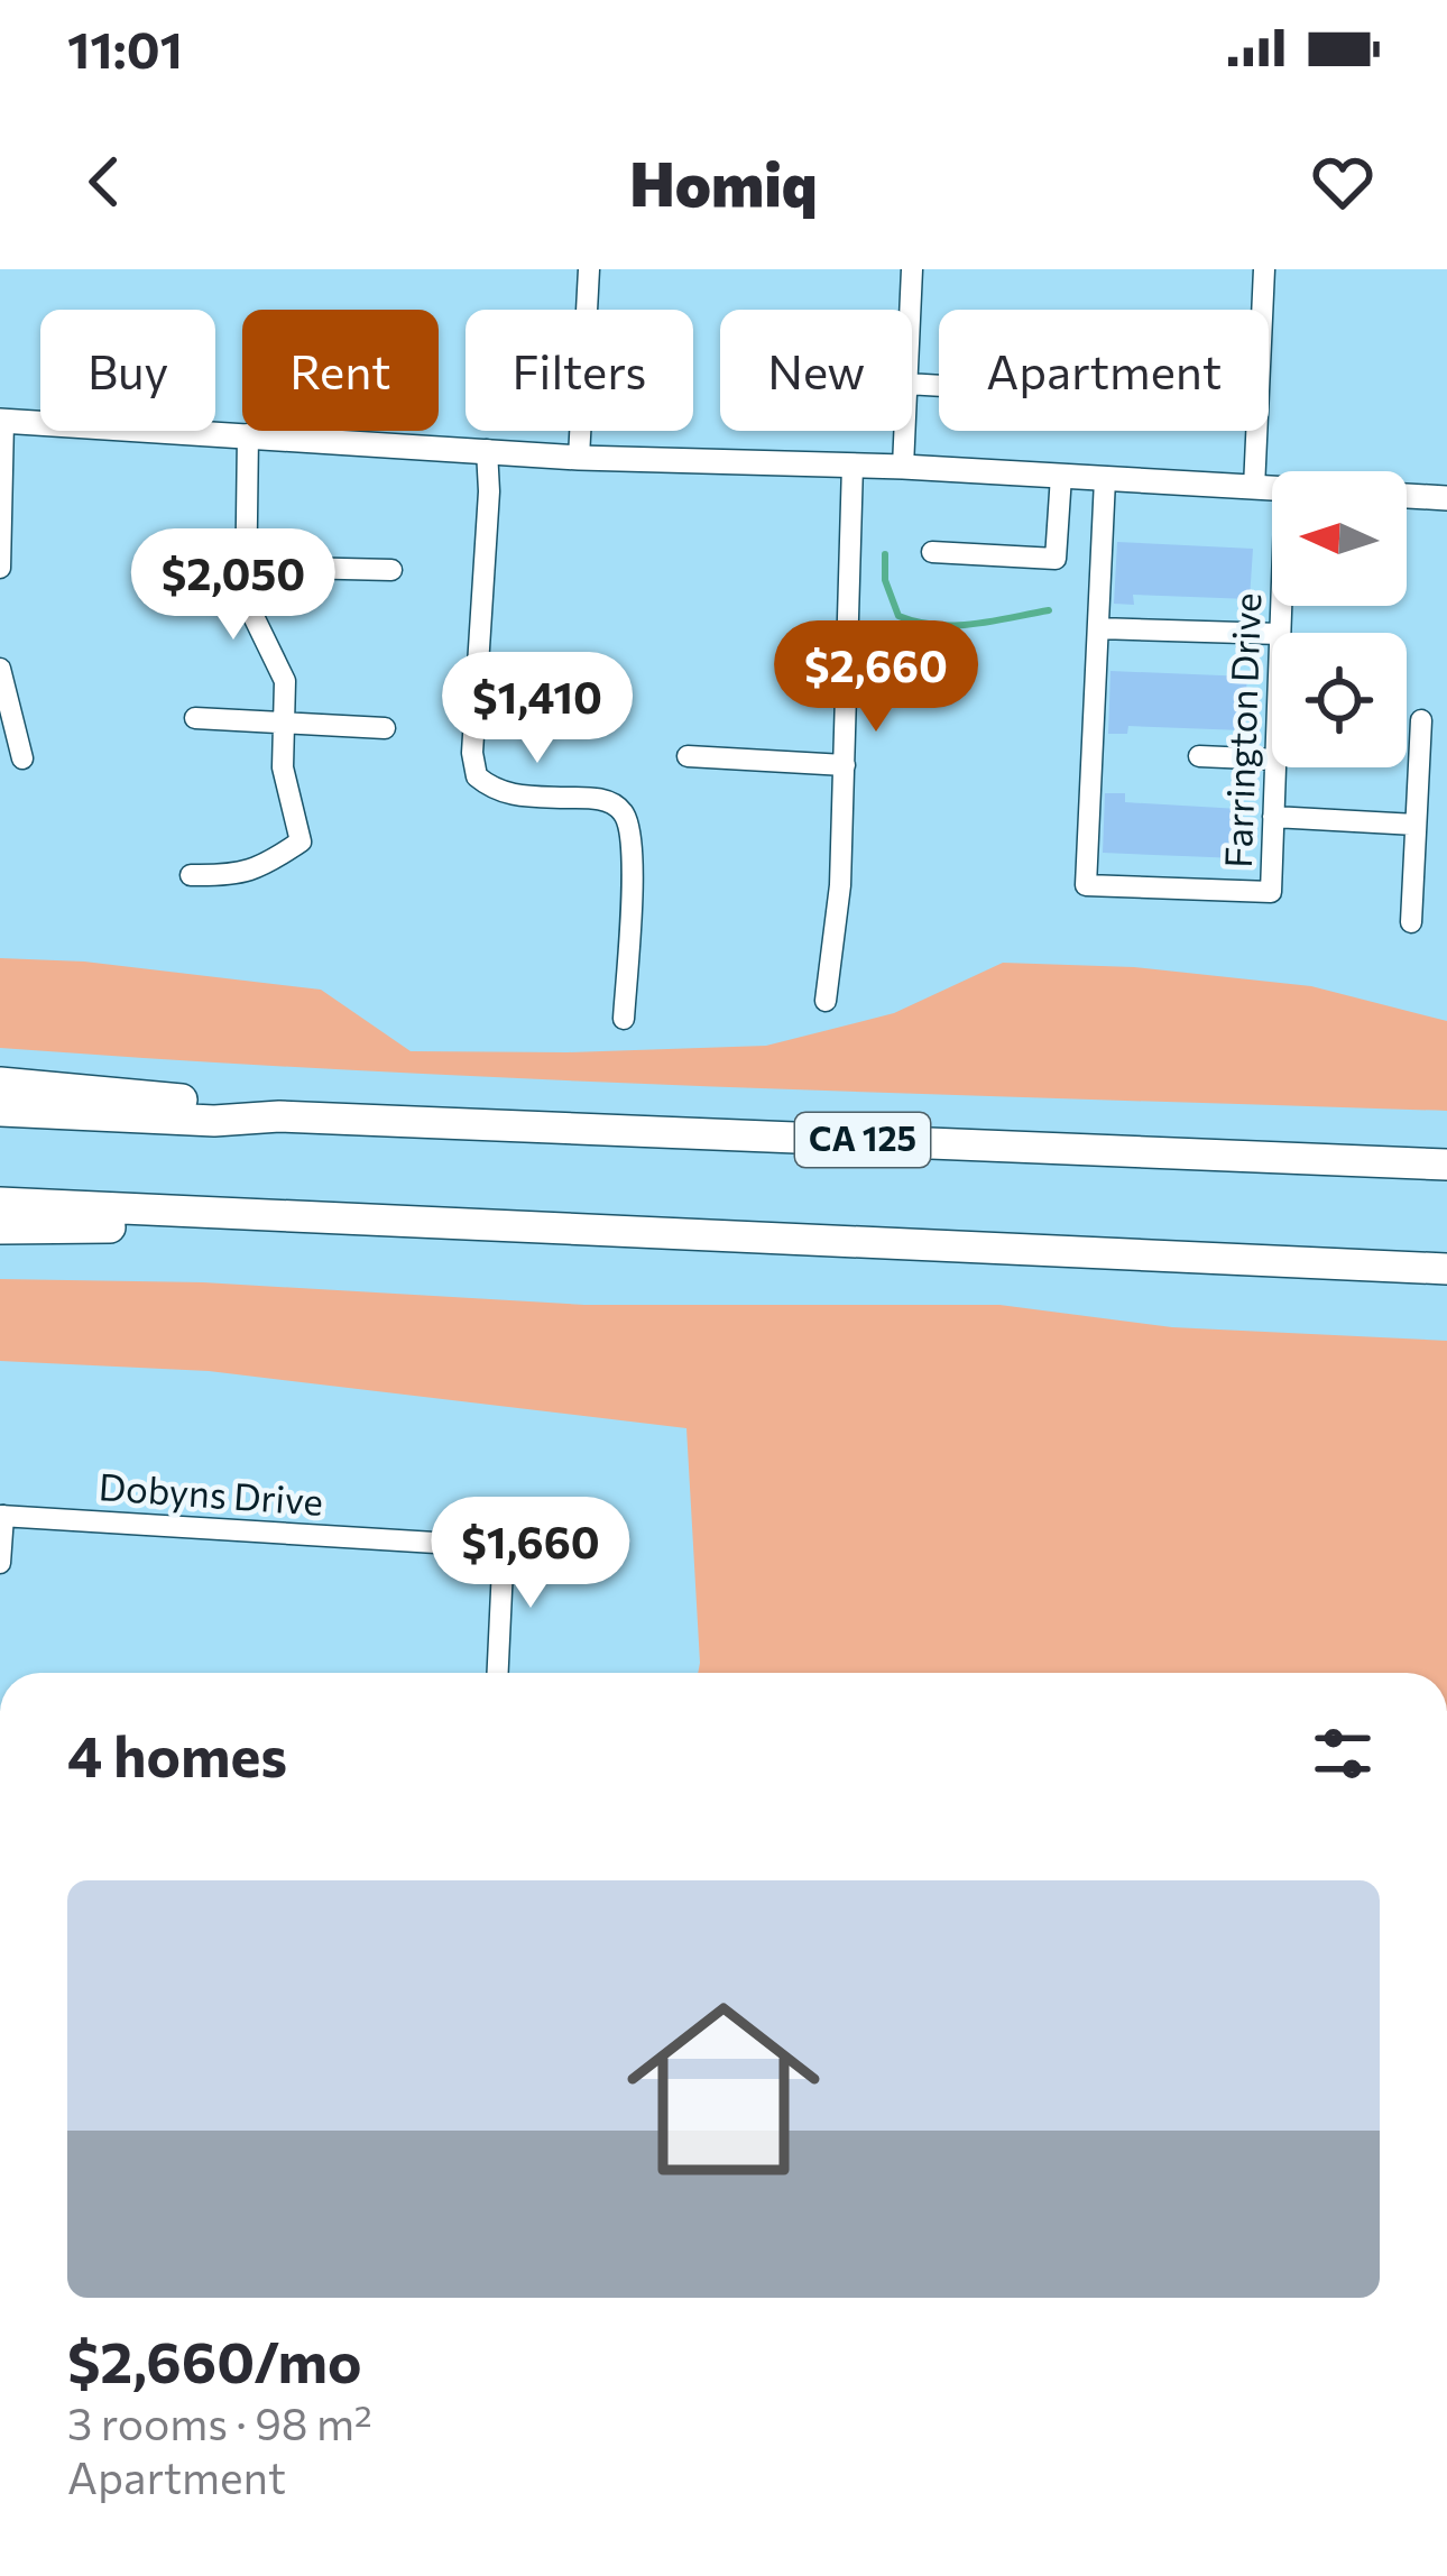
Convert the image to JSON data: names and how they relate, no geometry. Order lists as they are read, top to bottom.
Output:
{
  "streets": {
    "highway": ["CA 125"],
    "street": ["Farrington Drive", "Dobyns Drive"]
  },
  "north": "left",
  "page": {
    "status": "11:01",
    "header": "Homiq",
    "chip": [
      "Buy",
      "Rent",
      "Filters",
      "New",
      "Apartment"
    ],
    "price": [
      "$2,050",
      "$2,660",
      "$1,410",
      "$1,660"
    ],
    "heading": "4 homes",
    "list": [
      {
        "name": "$2,660/mo",
        "note": "3 rooms · 98 m² · Apartment"
      }
    ]
  }
}
